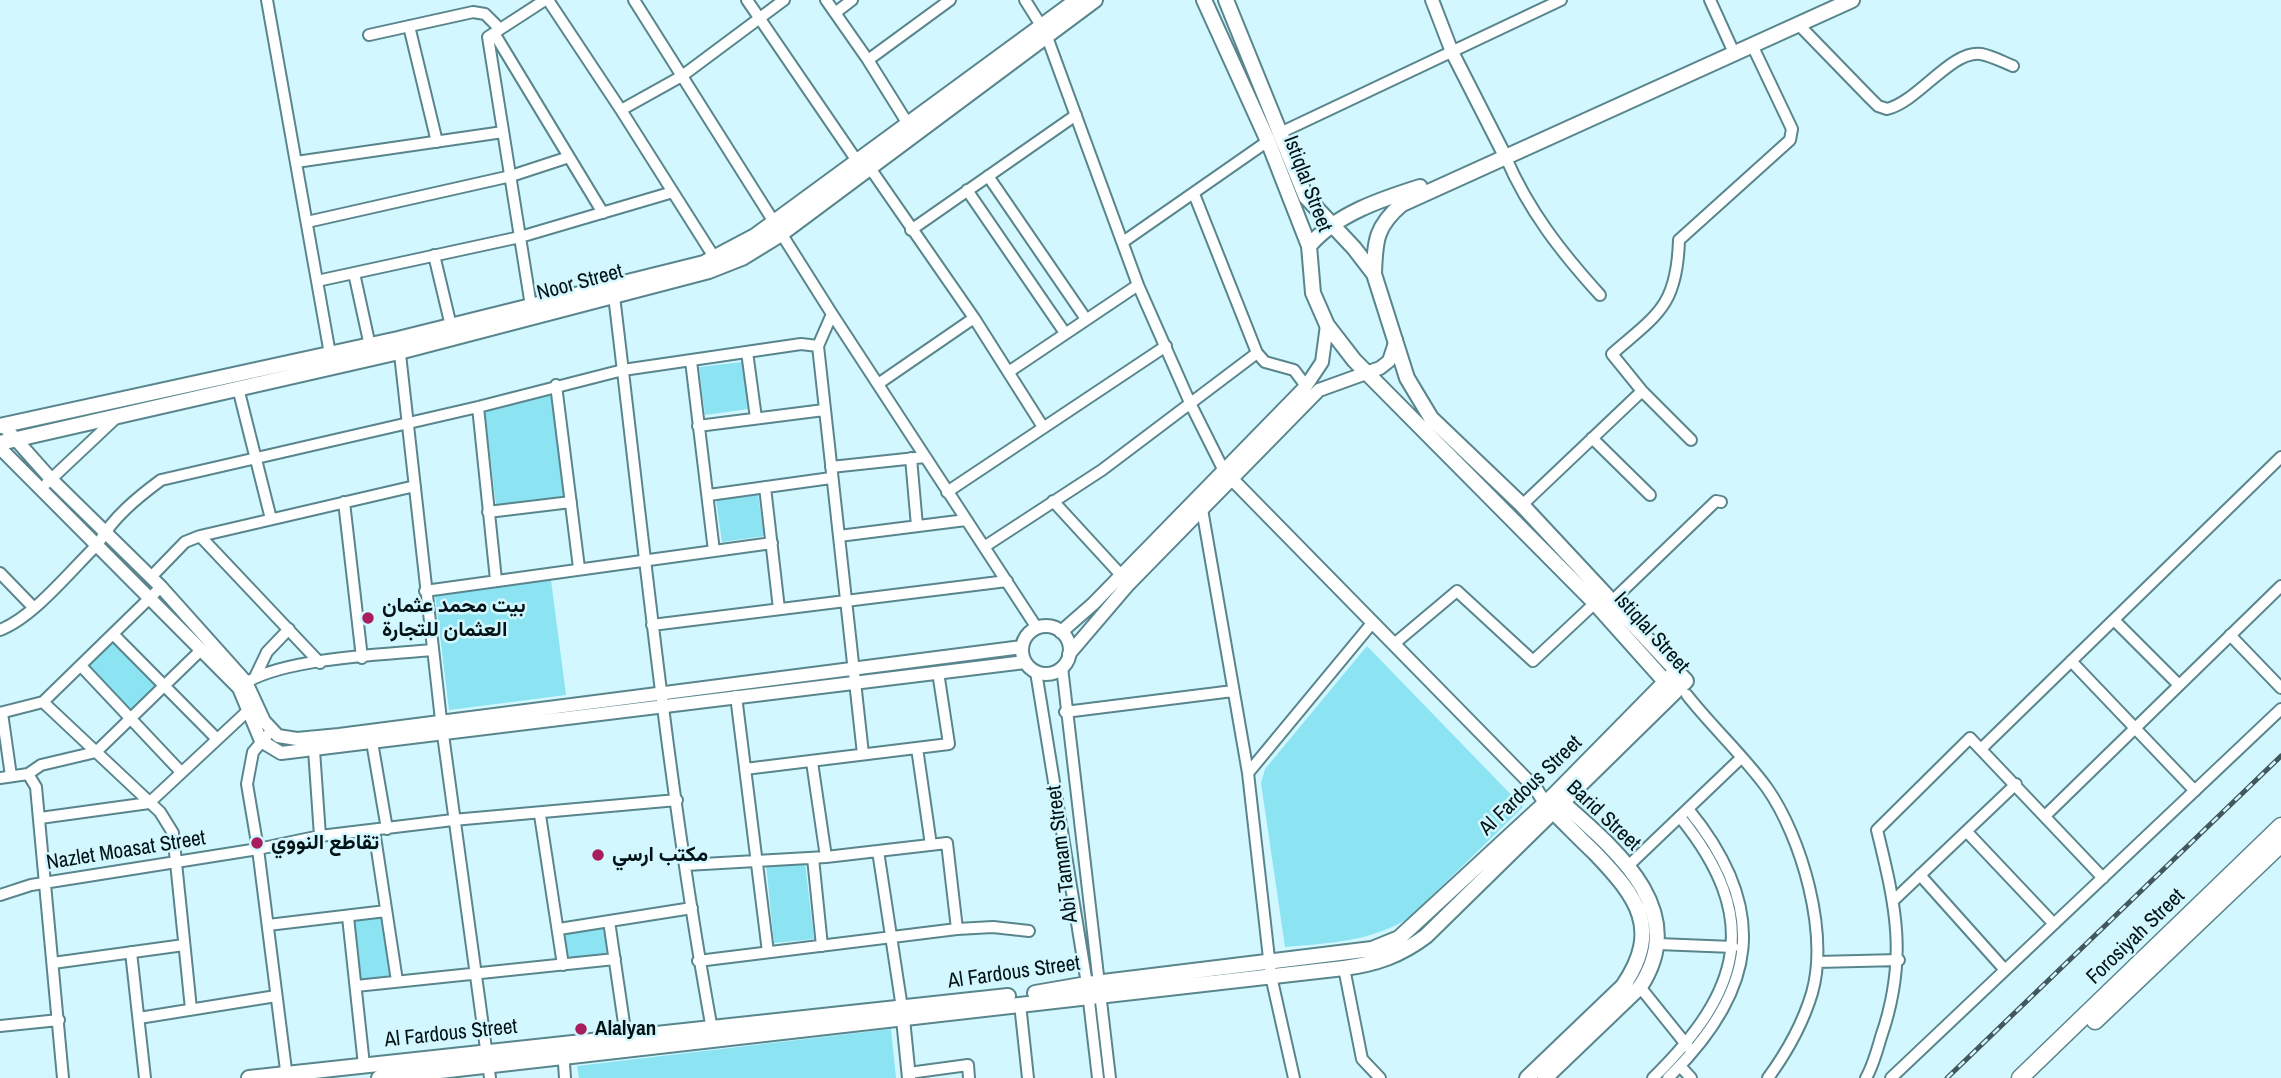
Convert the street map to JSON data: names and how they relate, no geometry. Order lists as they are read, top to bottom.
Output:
{
  "streets": {
    "main road": [
      "Istiqlal Street",
      "Noor Street",
      "Al Fardous Street",
      "Barid Street",
      "Forosiyah Street"
    ],
    "street": ["Nazlet Moasat Street", "Abi Tamam Street"]
  },
  "crossings": [
    ["Istiqlal Street", "Al Fardous Street"],
    ["Al Fardous Street", "Barid Street"],
    ["Al Fardous Street", "Abi Tamam Street"]
  ],
  "places": [
    "بيت محمد عثمان العثمان للتجارة",
    "تقاطع النووي",
    "مكتب ارسي",
    "Alalyan"
  ]
}
